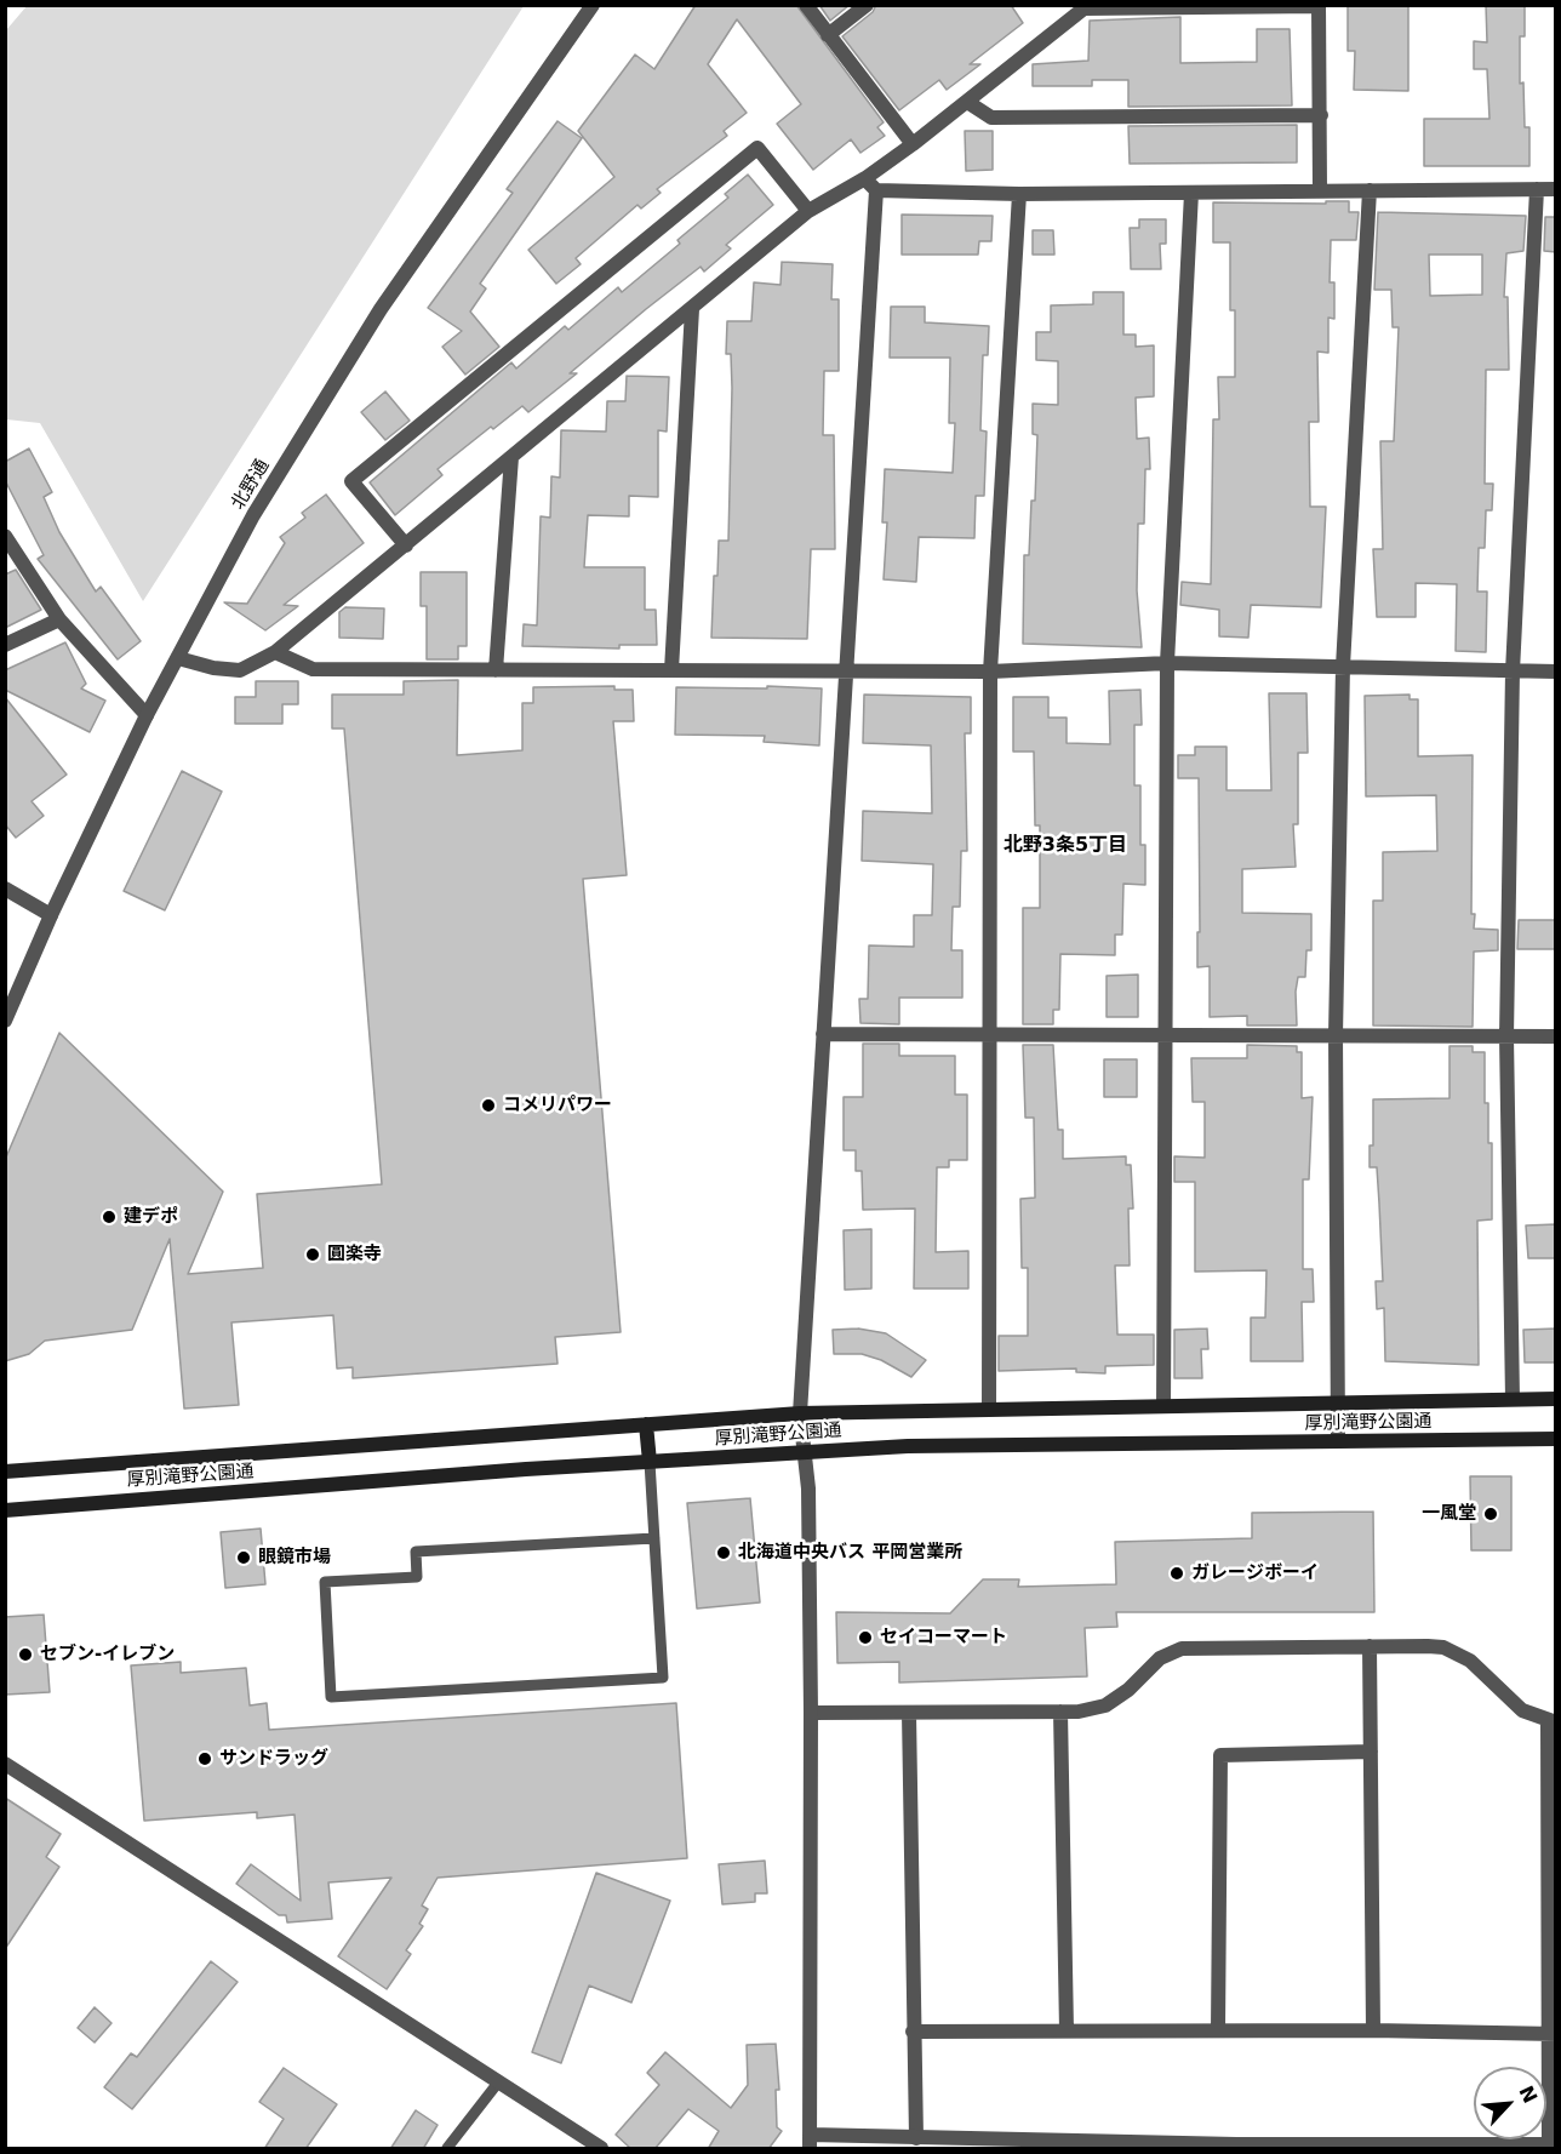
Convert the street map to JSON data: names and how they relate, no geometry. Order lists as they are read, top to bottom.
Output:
{
  "streets": {
    "main road": ["厚別滝野公園通"],
    "street": ["北野通"]
  },
  "districts": ["北野3条5丁目"],
  "places": [
    "コメリパワー",
    "建デポ",
    "圓楽寺",
    "一風堂",
    "北海道中央バス 平岡営業所",
    "眼鏡市場",
    "ガレージボーイ",
    "セイコーマート",
    "セブン-イレブン",
    "サンドラッグ"
  ],
  "north": "top right"
}
